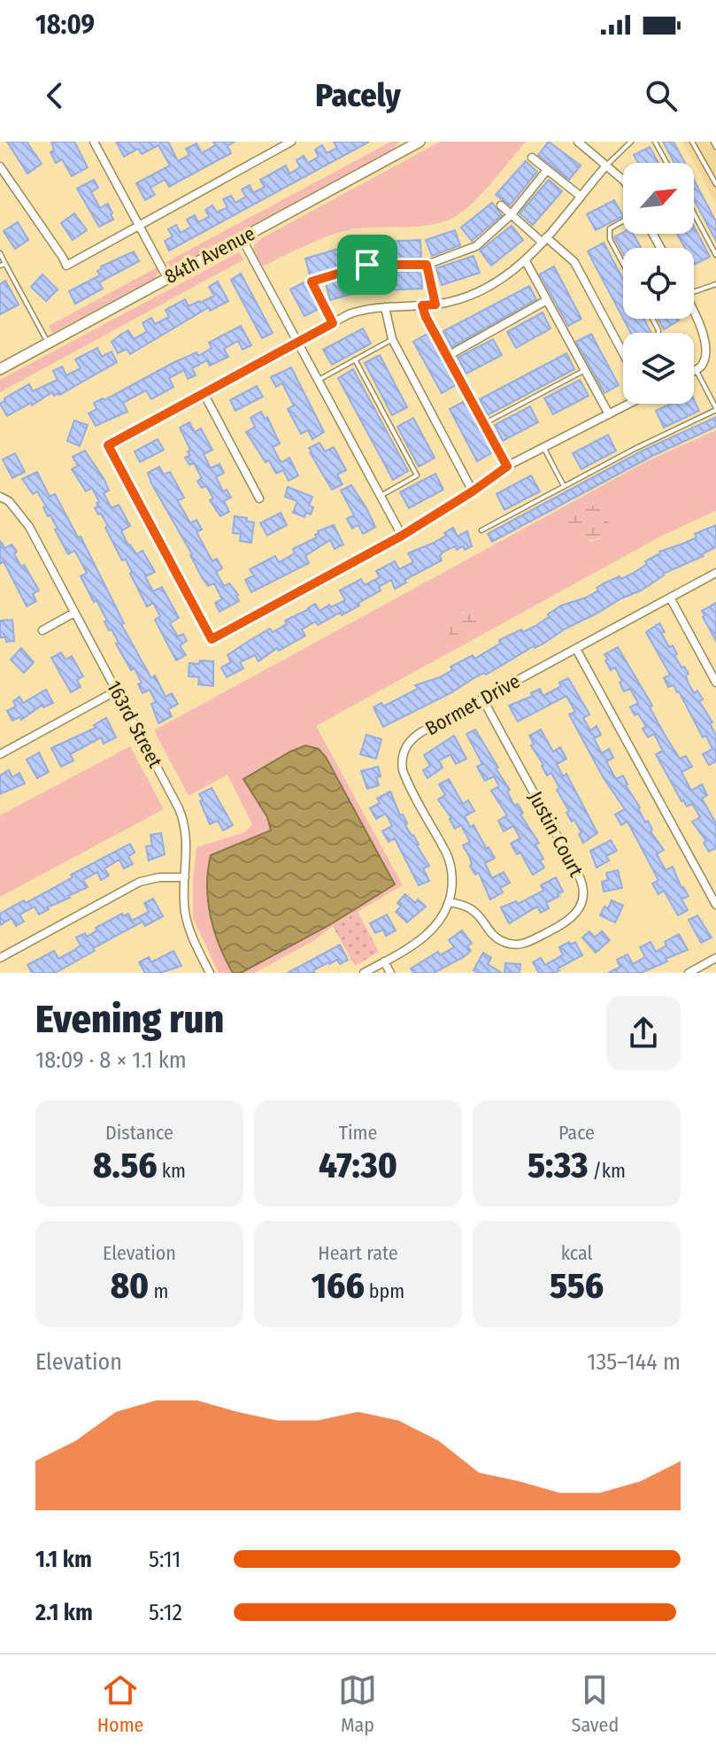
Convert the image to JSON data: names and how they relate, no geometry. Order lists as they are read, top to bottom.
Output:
{
  "streets": {
    "street": [
      "84th Avenue",
      "Bormet Drive",
      "163rd Street",
      "Justin Court"
    ]
  },
  "crossings": [
    ["Bormet Drive", "Justin Court"]
  ],
  "north": "top right",
  "page": {
    "status": "18:09",
    "header": "Pacely",
    "heading": ["Evening run", "18:09 · 8 × 1.1 km"],
    "stats": [
      ["Distance", "8.56 km"],
      ["Time", "47:30"],
      ["Pace", "5:33 /km"],
      ["Elevation", "80 m"],
      ["Heart rate", "166 bpm"],
      ["kcal", "556"]
    ],
    "chart": ["Elevation", "135–144 m"],
    "list": [
      {
        "name": "1.1 km",
        "note": "5:11"
      },
      {
        "name": "2.1 km",
        "note": "5:12"
      }
    ],
    "tabs": ["Home", "Map", "Saved"]
  }
}
